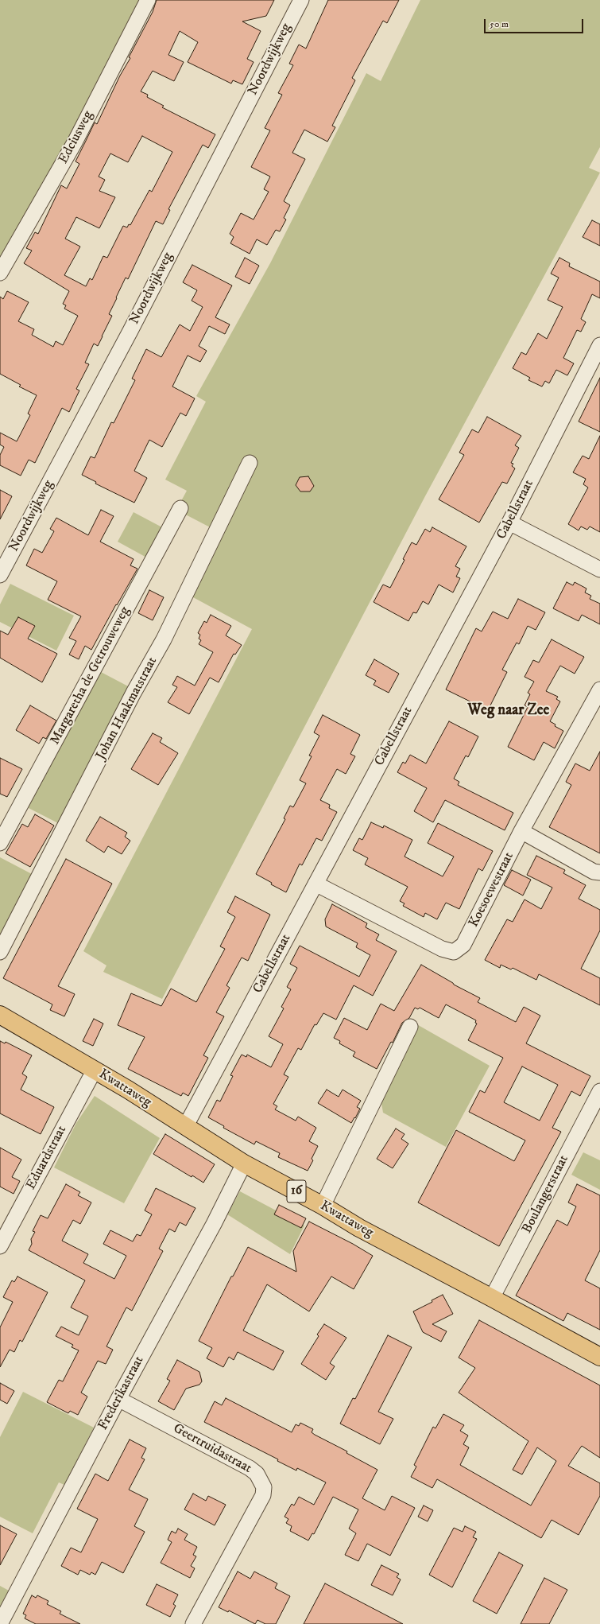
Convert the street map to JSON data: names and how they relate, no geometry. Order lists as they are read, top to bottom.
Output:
{
  "streets": {
    "main road": ["Kwattaweg", "16"],
    "street": [
      "Noordwijkweg",
      "Edciusweg",
      "Cabellstraat",
      "Margaretha de Getrouweweg",
      "Johan Haakmatstraat",
      "Koesoewestraat",
      "Eduardstraat",
      "Boulangerstraat",
      "Frederikastraat",
      "Geertruidastraat"
    ]
  },
  "crossings": [
    ["Cabellstraat", "Koesoewestraat"],
    ["Cabellstraat", "Kwattaweg"],
    ["Kwattaweg", "Eduardstraat"],
    ["Kwattaweg", "Boulangerstraat"],
    ["Kwattaweg", "Frederikastraat"],
    ["Frederikastraat", "Geertruidastraat"]
  ],
  "districts": ["Weg naar Zee"],
  "scale_bar": "50 m"
}
